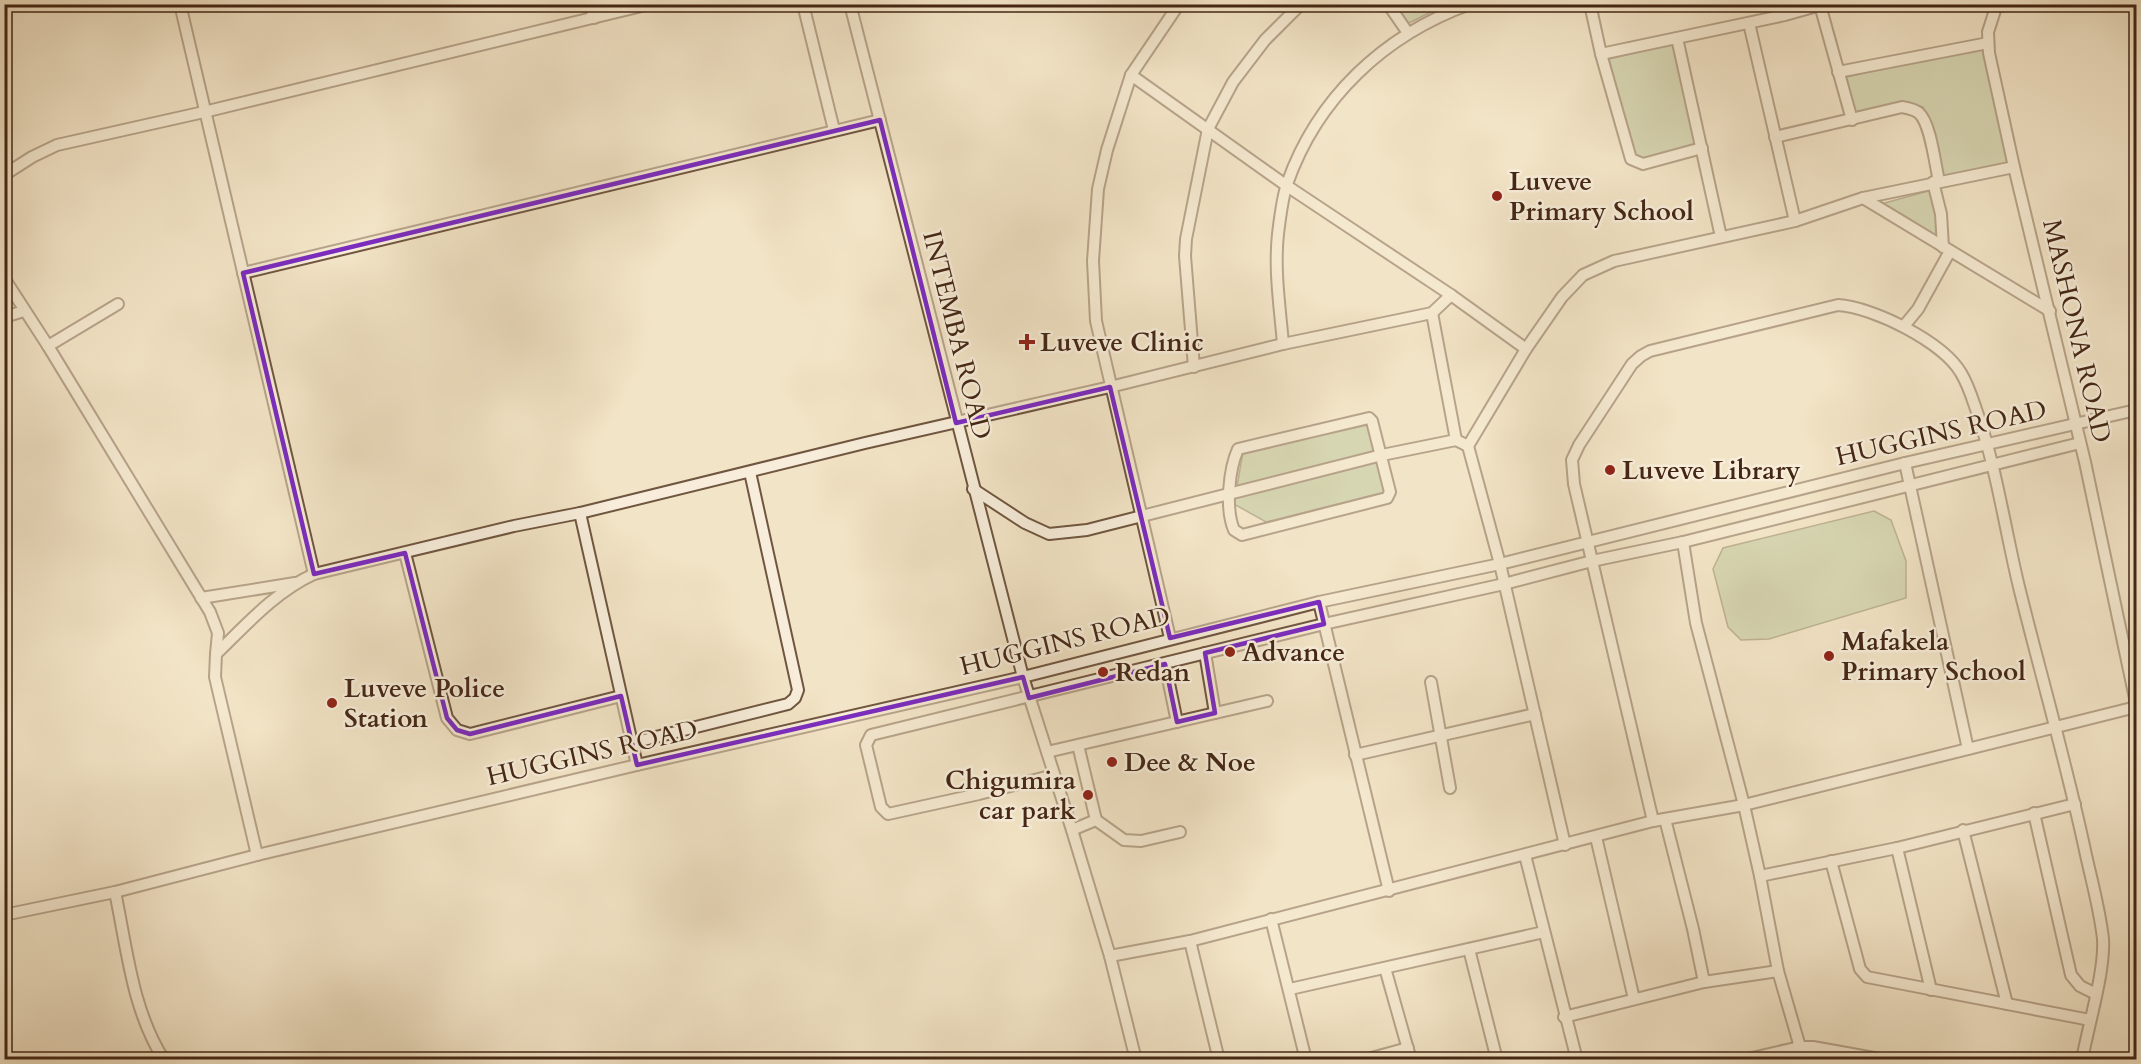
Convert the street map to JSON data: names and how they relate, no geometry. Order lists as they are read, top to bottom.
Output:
{
  "streets": {
    "street": ["MASHONA ROAD", "INTEMBA ROAD", "HUGGINS ROAD"]
  },
  "crossings": [
    ["MASHONA ROAD", "HUGGINS ROAD"],
    ["INTEMBA ROAD", "HUGGINS ROAD"]
  ],
  "places": {
    "other": [
      "Luveve Primary School",
      "Luveve Library",
      "Advance",
      "Mafakela Primary School",
      "Redan",
      "Luveve Police Station",
      "Dee & Noe",
      "Chigumira car park"
    ],
    "health": ["Luveve Clinic"]
  }
}
